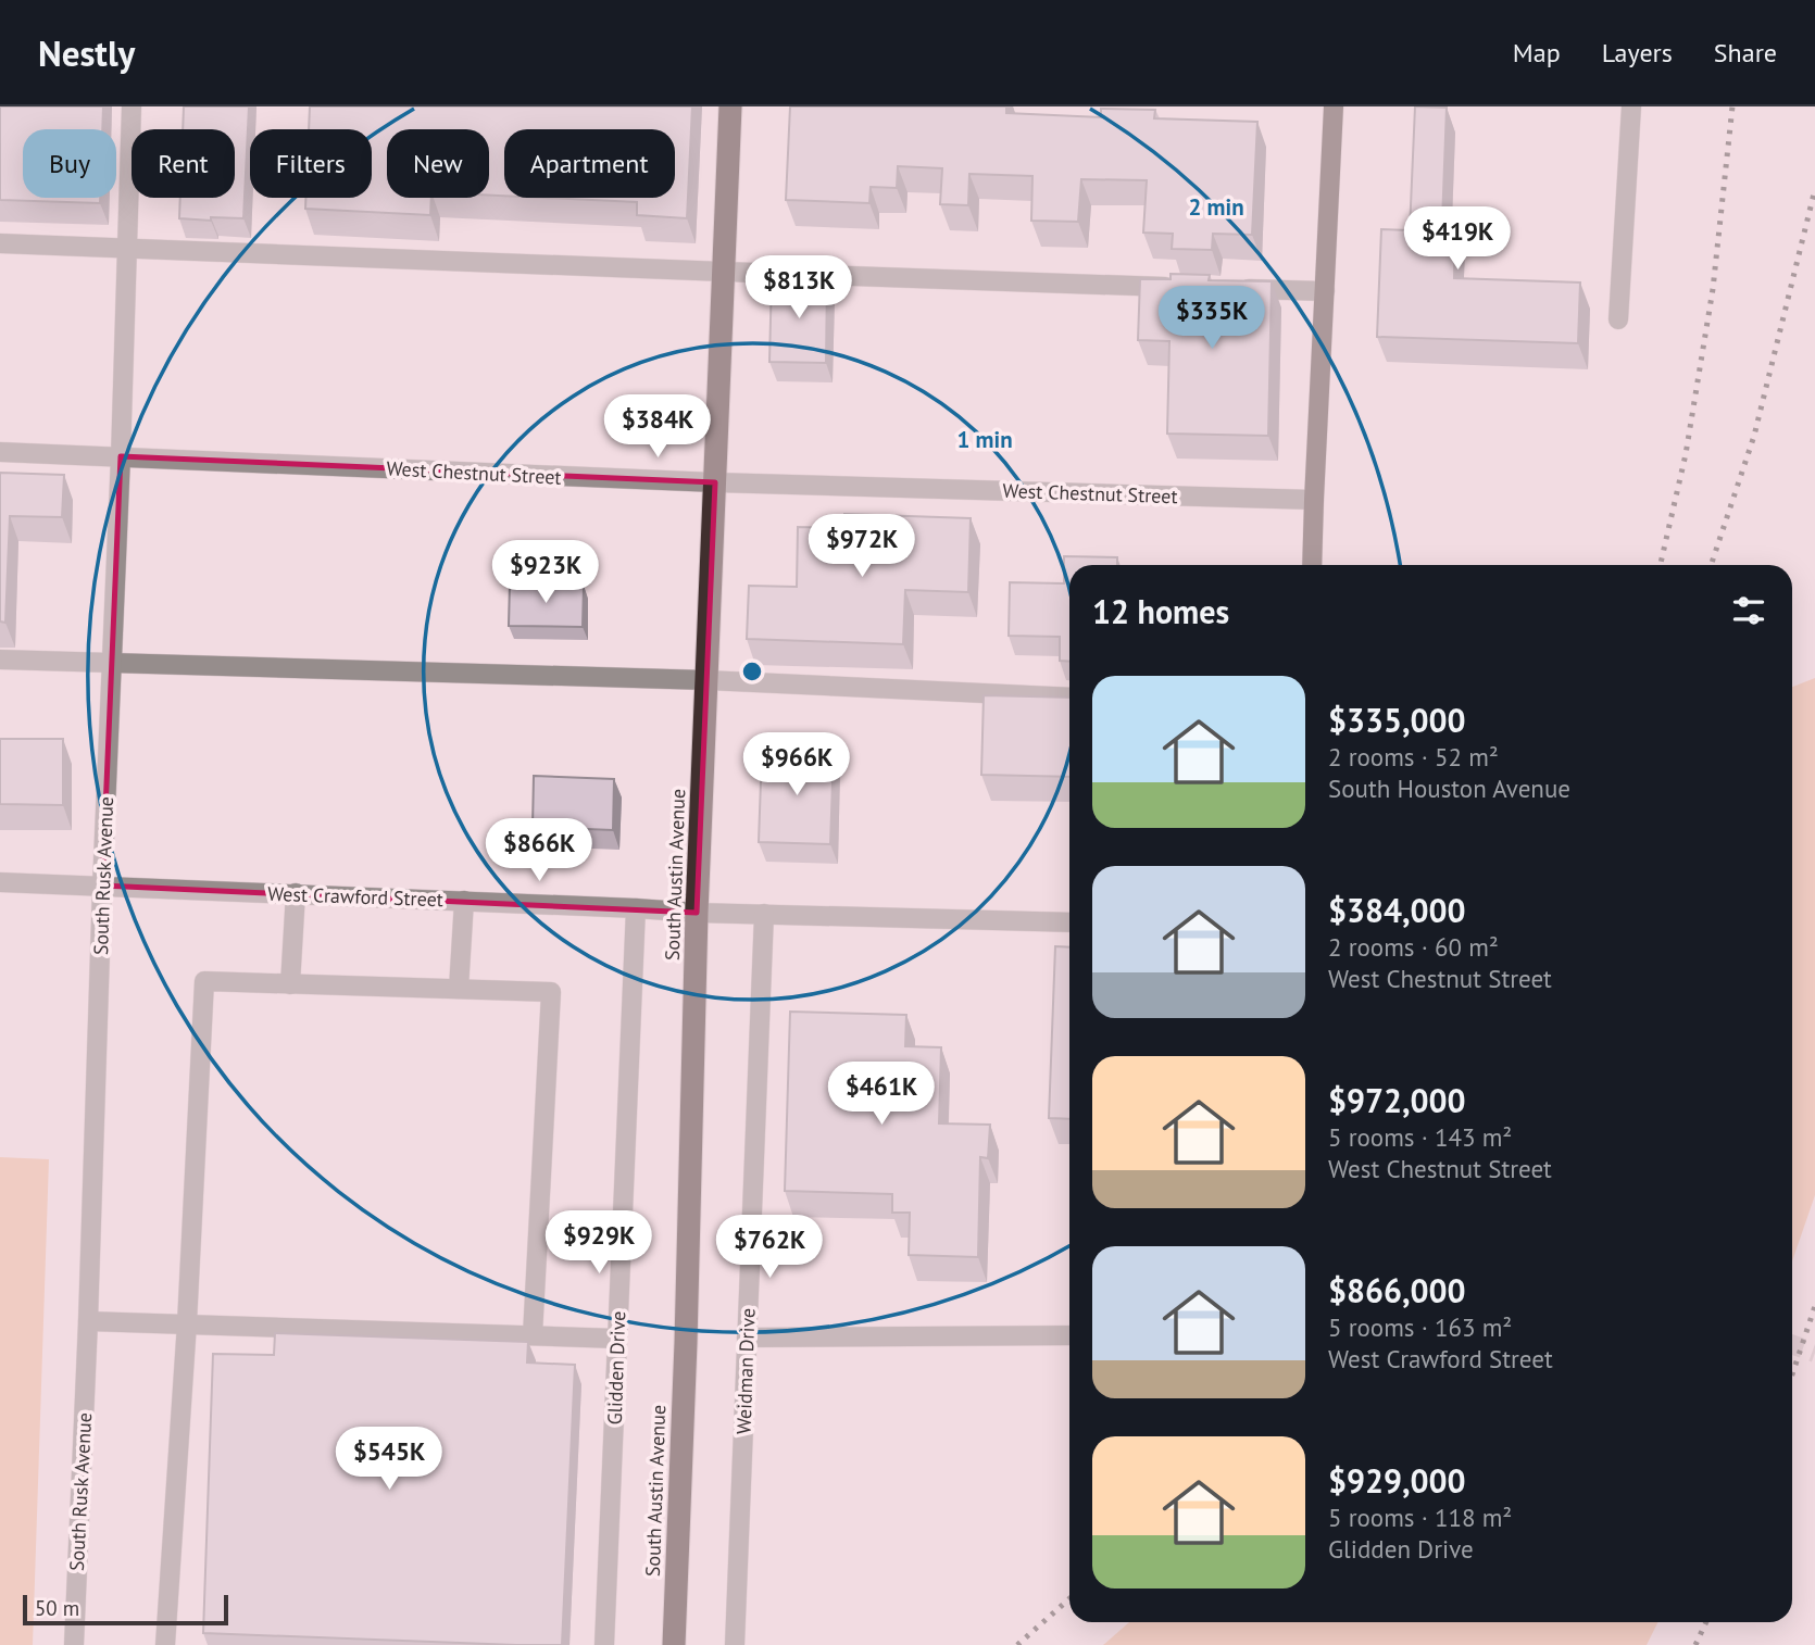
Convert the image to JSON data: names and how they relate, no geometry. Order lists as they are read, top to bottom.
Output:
{
  "streets": {
    "highway": ["South Austin Avenue"],
    "street": [
      "West Chestnut Street",
      "South Rusk Avenue",
      "West Crawford Street",
      "Glidden Drive",
      "Weidman Drive"
    ]
  },
  "crossings": [
    ["West Chestnut Street", "South Austin Avenue"],
    ["West Chestnut Street", "South Rusk Avenue"],
    ["South Austin Avenue", "West Crawford Street"],
    ["South Rusk Avenue", "West Crawford Street"],
    ["West Crawford Street", "Glidden Drive"],
    ["West Crawford Street", "Weidman Drive"]
  ],
  "scale_bar": "50 m",
  "page": {
    "header": "Nestly",
    "nav": ["Map", "Layers", "Share"],
    "chip": [
      "Buy",
      "Rent",
      "Filters",
      "New",
      "Apartment"
    ],
    "price": [
      "$419K",
      "$813K",
      "$335K",
      "$384K",
      "$972K",
      "$923K",
      "$966K",
      "$866K",
      "$461K",
      "$929K",
      "$762K",
      "$545K"
    ],
    "heading": "12 homes",
    "list": [
      {
        "name": "$335,000",
        "note": "2 rooms · 52 m² · South Houston Avenue"
      },
      {
        "name": "$384,000",
        "note": "2 rooms · 60 m² · West Chestnut Street"
      },
      {
        "name": "$972,000",
        "note": "5 rooms · 143 m² · West Chestnut Street"
      },
      {
        "name": "$866,000",
        "note": "5 rooms · 163 m² · West Crawford Street"
      },
      {
        "name": "$929,000",
        "note": "5 rooms · 118 m² · Glidden Drive"
      }
    ],
    "scale": "50 m"
  },
  "rings": ["2 min", "1 min"]
}
